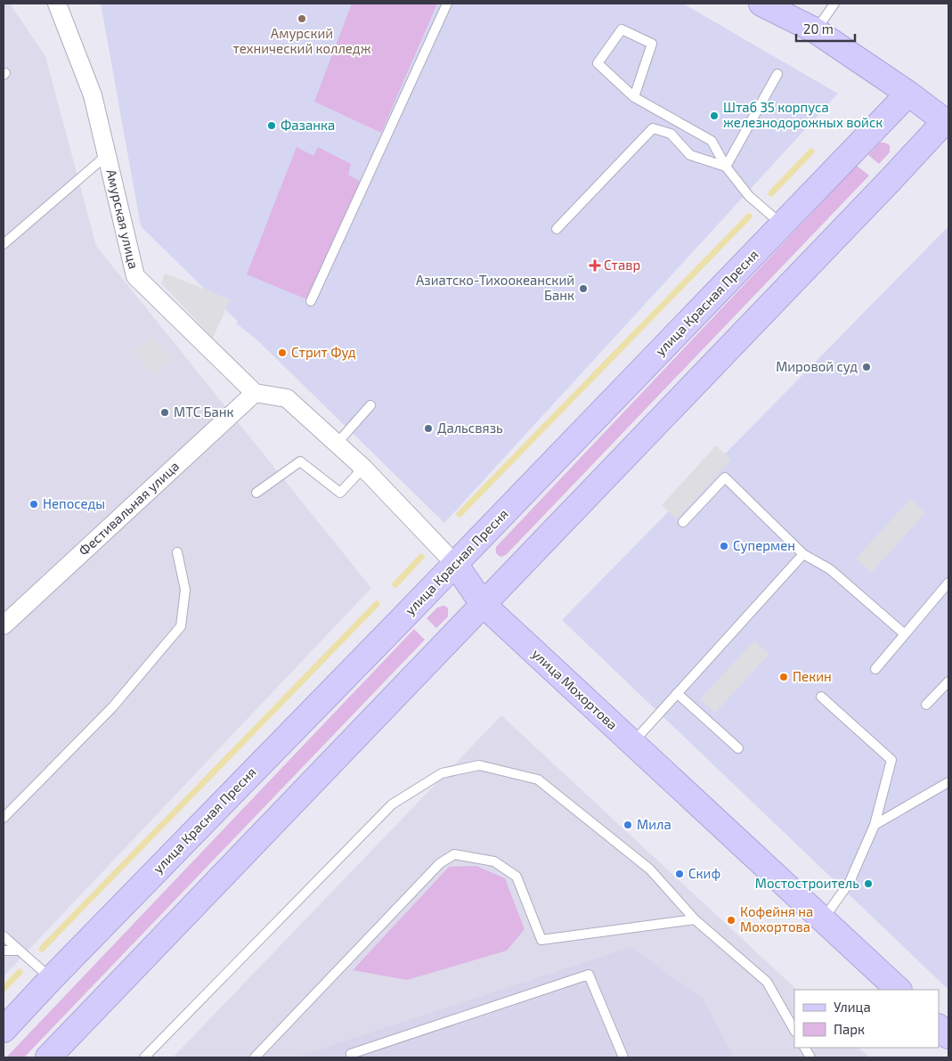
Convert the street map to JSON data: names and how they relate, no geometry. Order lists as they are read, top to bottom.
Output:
{
  "streets": {
    "street": [
      "Амурская улица",
      "улица Красная Пресня",
      "Фестивальная улица",
      "улица Мохортова"
    ]
  },
  "crossings": [
    ["Амурская улица", "Фестивальная улица"],
    ["Амурская улица", "улица Мохортова"],
    ["улица Красная Пресня", "улица Мохортова"],
    ["Фестивальная улица", "улица Мохортова"]
  ],
  "places": {
    "other": [
      "Амурский технический колледж",
      "Штаб 35 корпуса железнодорожных войск",
      "Фазанка",
      "Азиатско-Тихоокеанский Банк",
      "Стрит Фуд",
      "Мировой суд",
      "МТС Банк",
      "Дальсвязь",
      "Непоседы",
      "Cупермен",
      "Пекин",
      "Мила",
      "Скиф",
      "Мостостроитель",
      "Кофейня на Мохортова"
    ],
    "health": ["Ставр"]
  },
  "legend": ["Улица", "Парк"],
  "scale_bar": "20 m"
}
